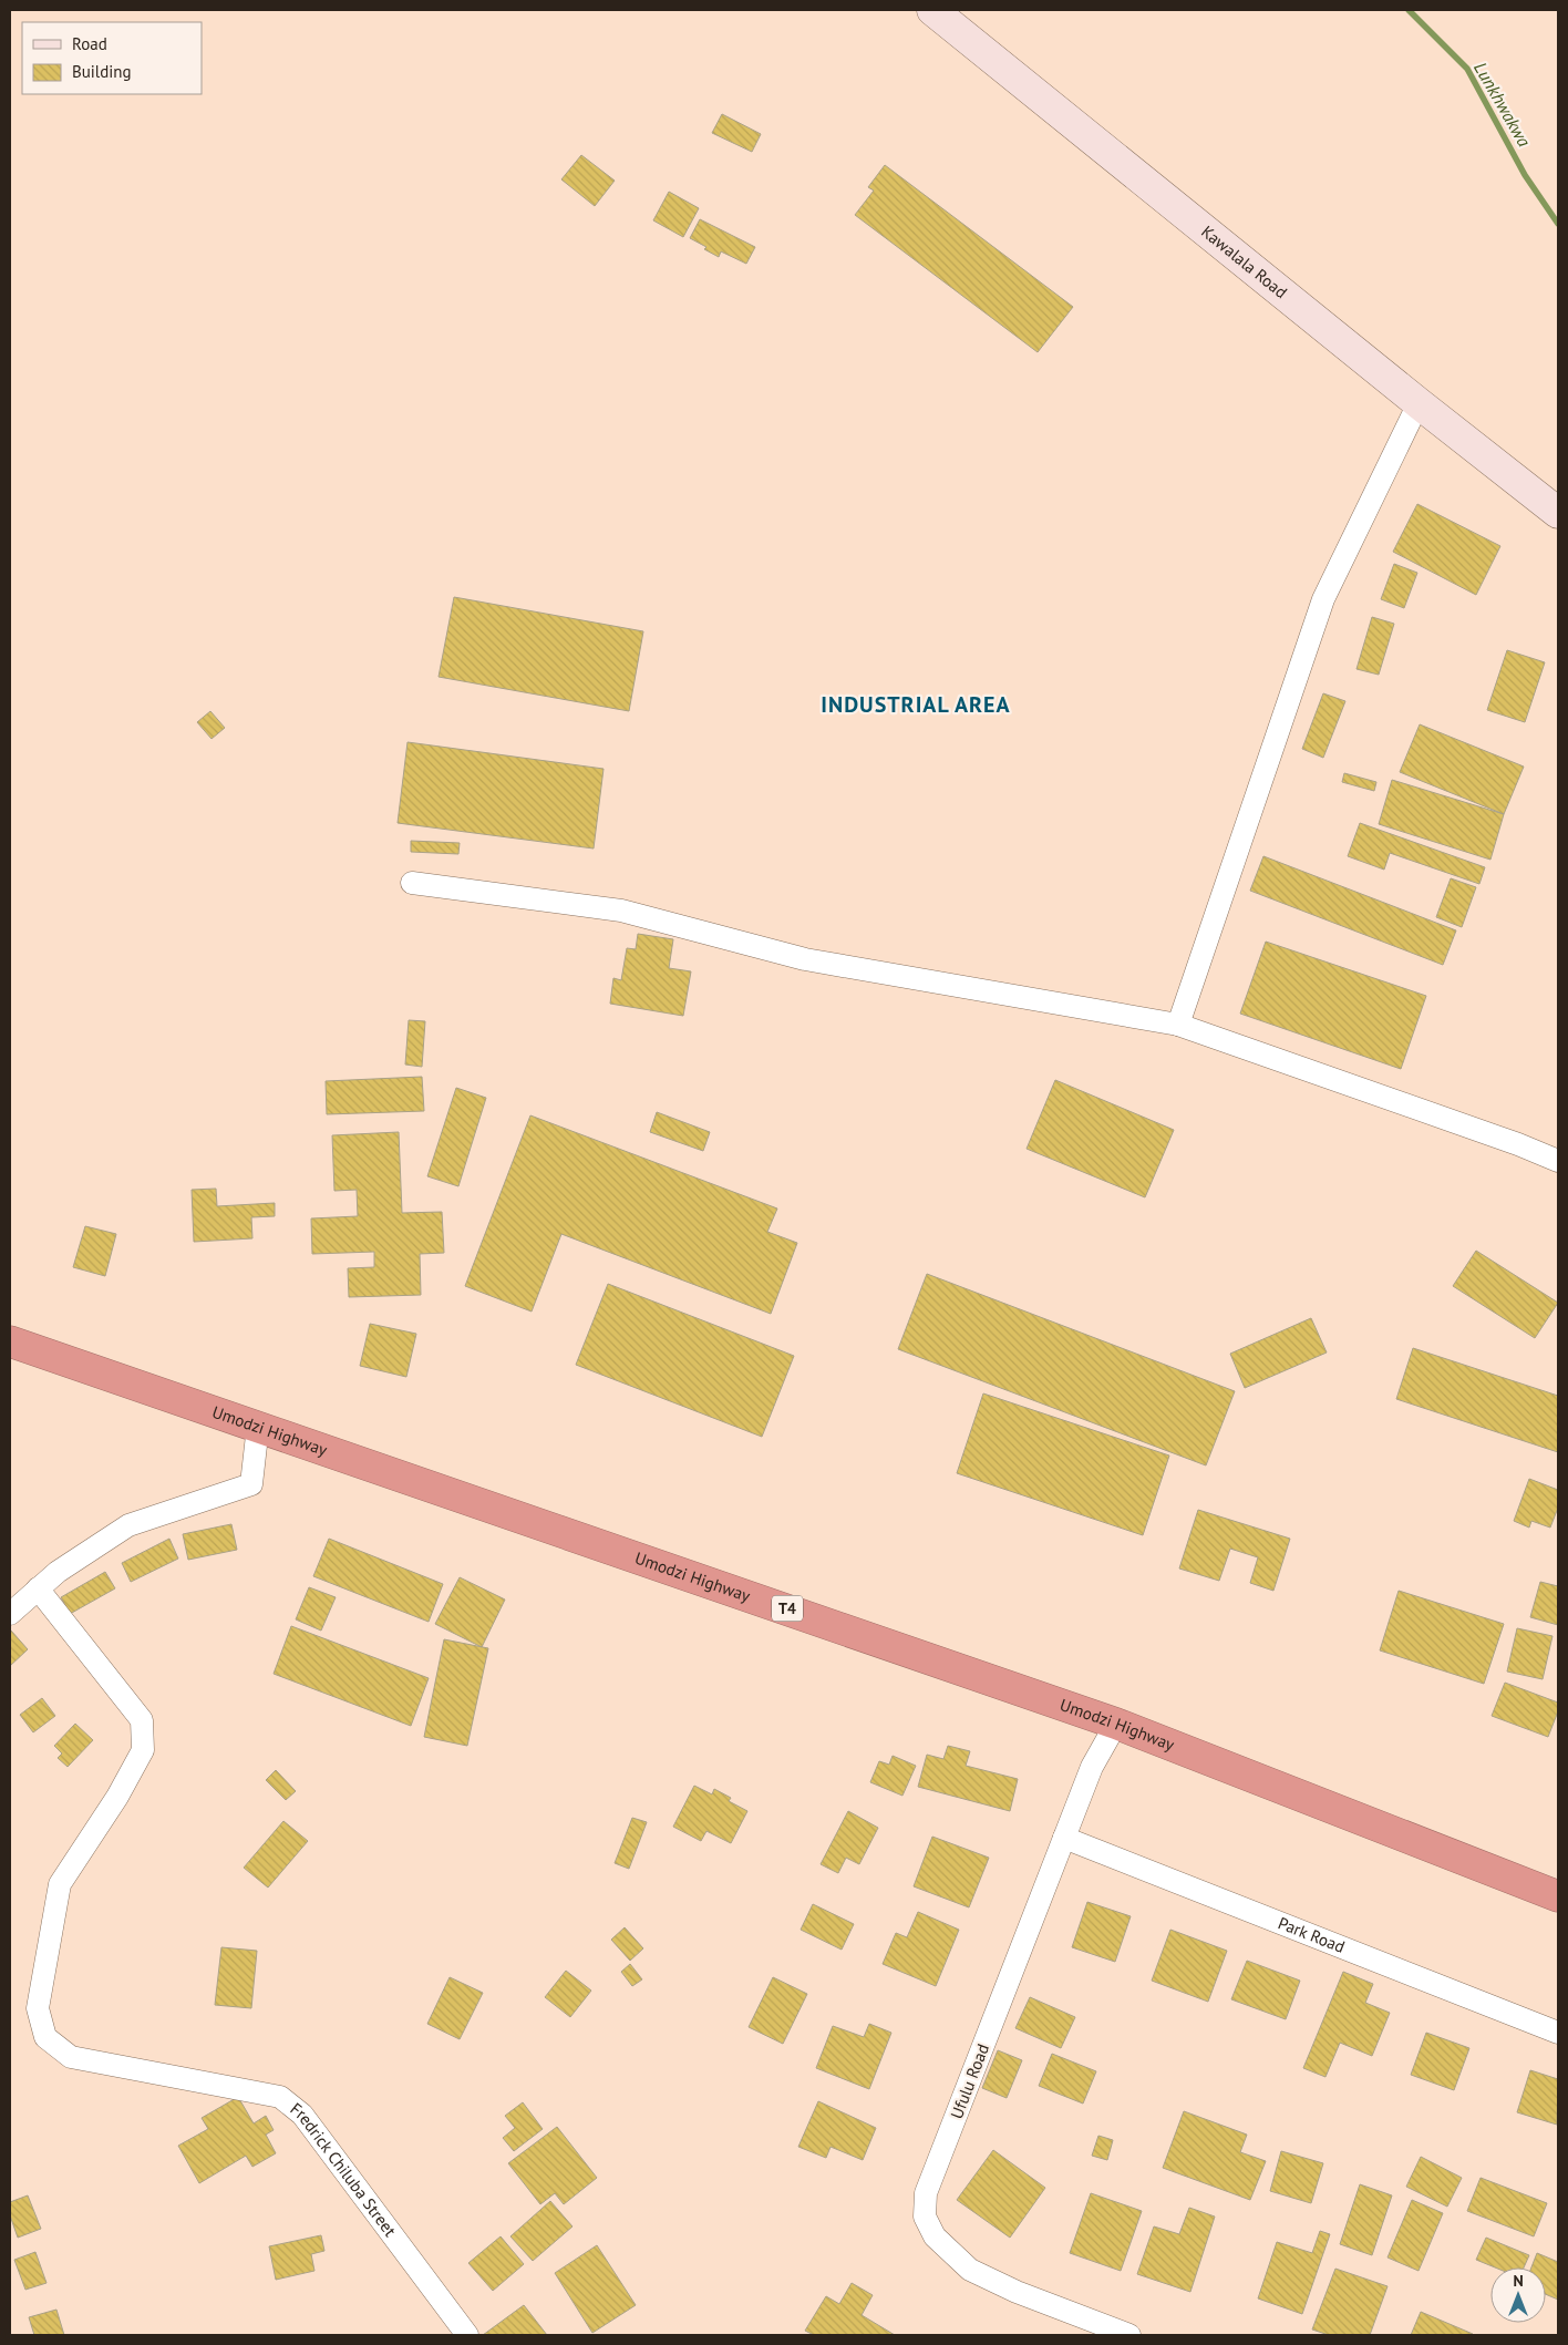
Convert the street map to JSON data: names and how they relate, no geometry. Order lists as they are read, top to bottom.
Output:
{
  "streets": {
    "highway": ["Umodzi Highway", "T4"],
    "street": [
      "Kawalala Road",
      "Park Road",
      "Ufulu Road",
      "Fredrick Chiluba Street"
    ]
  },
  "crossings": [
    ["Umodzi Highway", "Ufulu Road"],
    ["Park Road", "Ufulu Road"]
  ],
  "districts": ["INDUSTRIAL AREA"],
  "water": ["Lunkhwakwa"],
  "legend": ["Road", "Building"],
  "north": "top"
}
